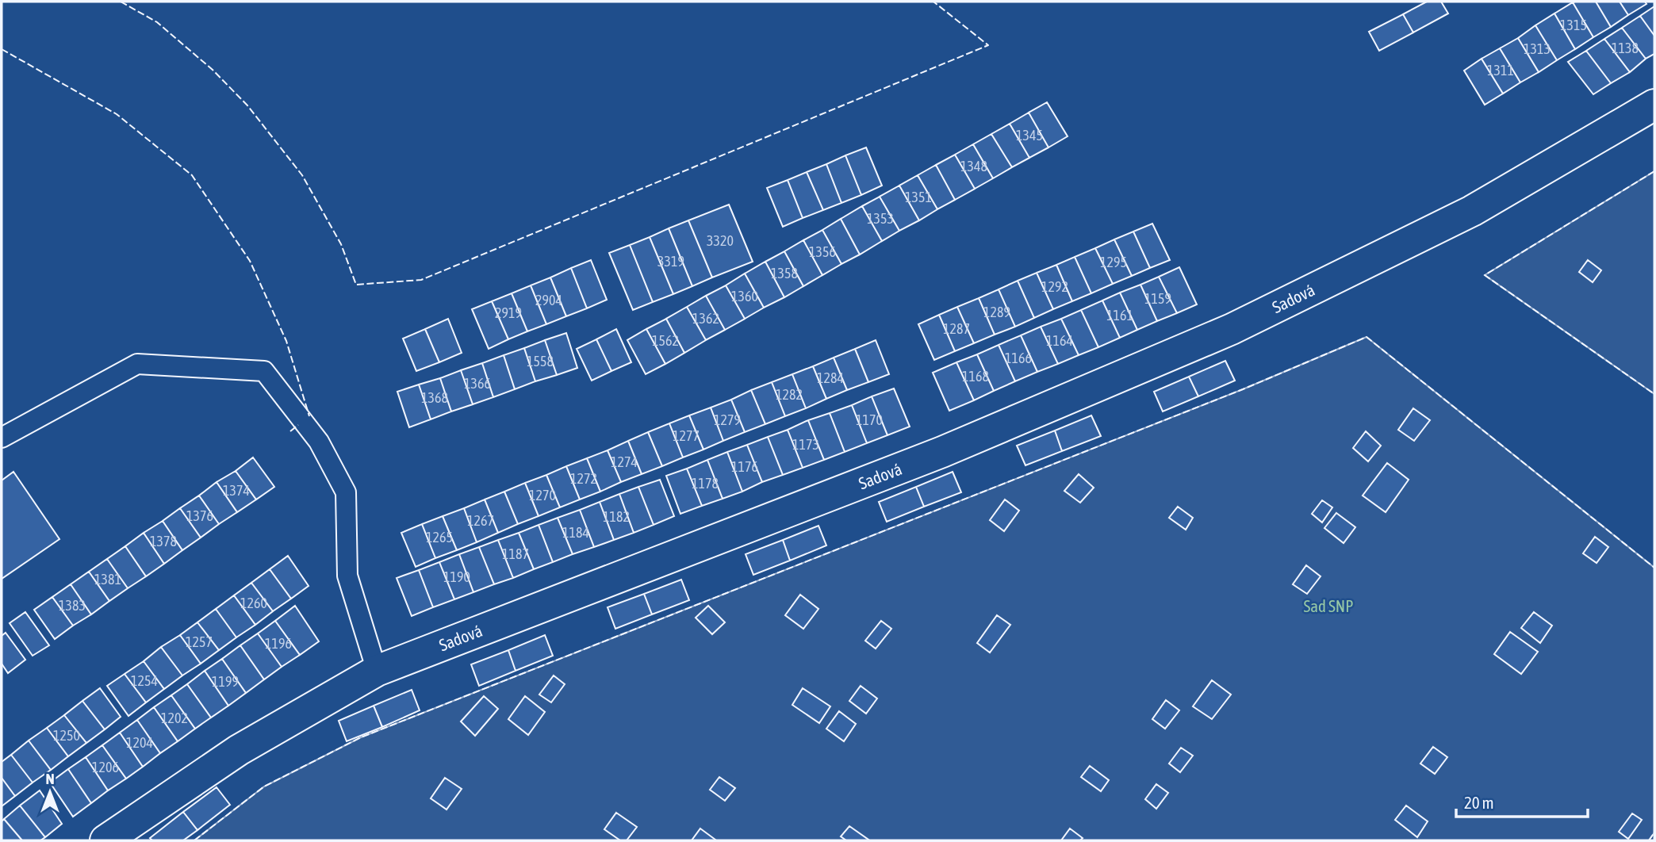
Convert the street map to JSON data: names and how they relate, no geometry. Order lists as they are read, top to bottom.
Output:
{
  "streets": {
    "street": ["Sadová"]
  },
  "parks": ["Sad SNP"],
  "house_numbers": [
    "1315",
    "1138",
    "1313",
    "1311",
    "1345",
    "1348",
    "1351",
    "1353",
    "3320",
    "1356",
    "3319",
    "1295",
    "1358",
    "1292",
    "1360",
    "1159",
    "2904",
    "1289",
    "2919",
    "1161",
    "1362",
    "1287",
    "1562",
    "1164",
    "1166",
    "1558",
    "1168",
    "1284",
    "1366",
    "1282",
    "1368",
    "1279",
    "1170",
    "1277",
    "1173",
    "1274",
    "1176",
    "1272",
    "1178",
    "1374",
    "1270",
    "1376",
    "1182",
    "1267",
    "1184",
    "1265",
    "1378",
    "1187",
    "1190",
    "1381",
    "1260",
    "1383",
    "1257",
    "1196",
    "1254",
    "1199",
    "1202",
    "1250",
    "1204",
    "1206"
  ],
  "scale_bar": "20 m",
  "north": "top"
}
